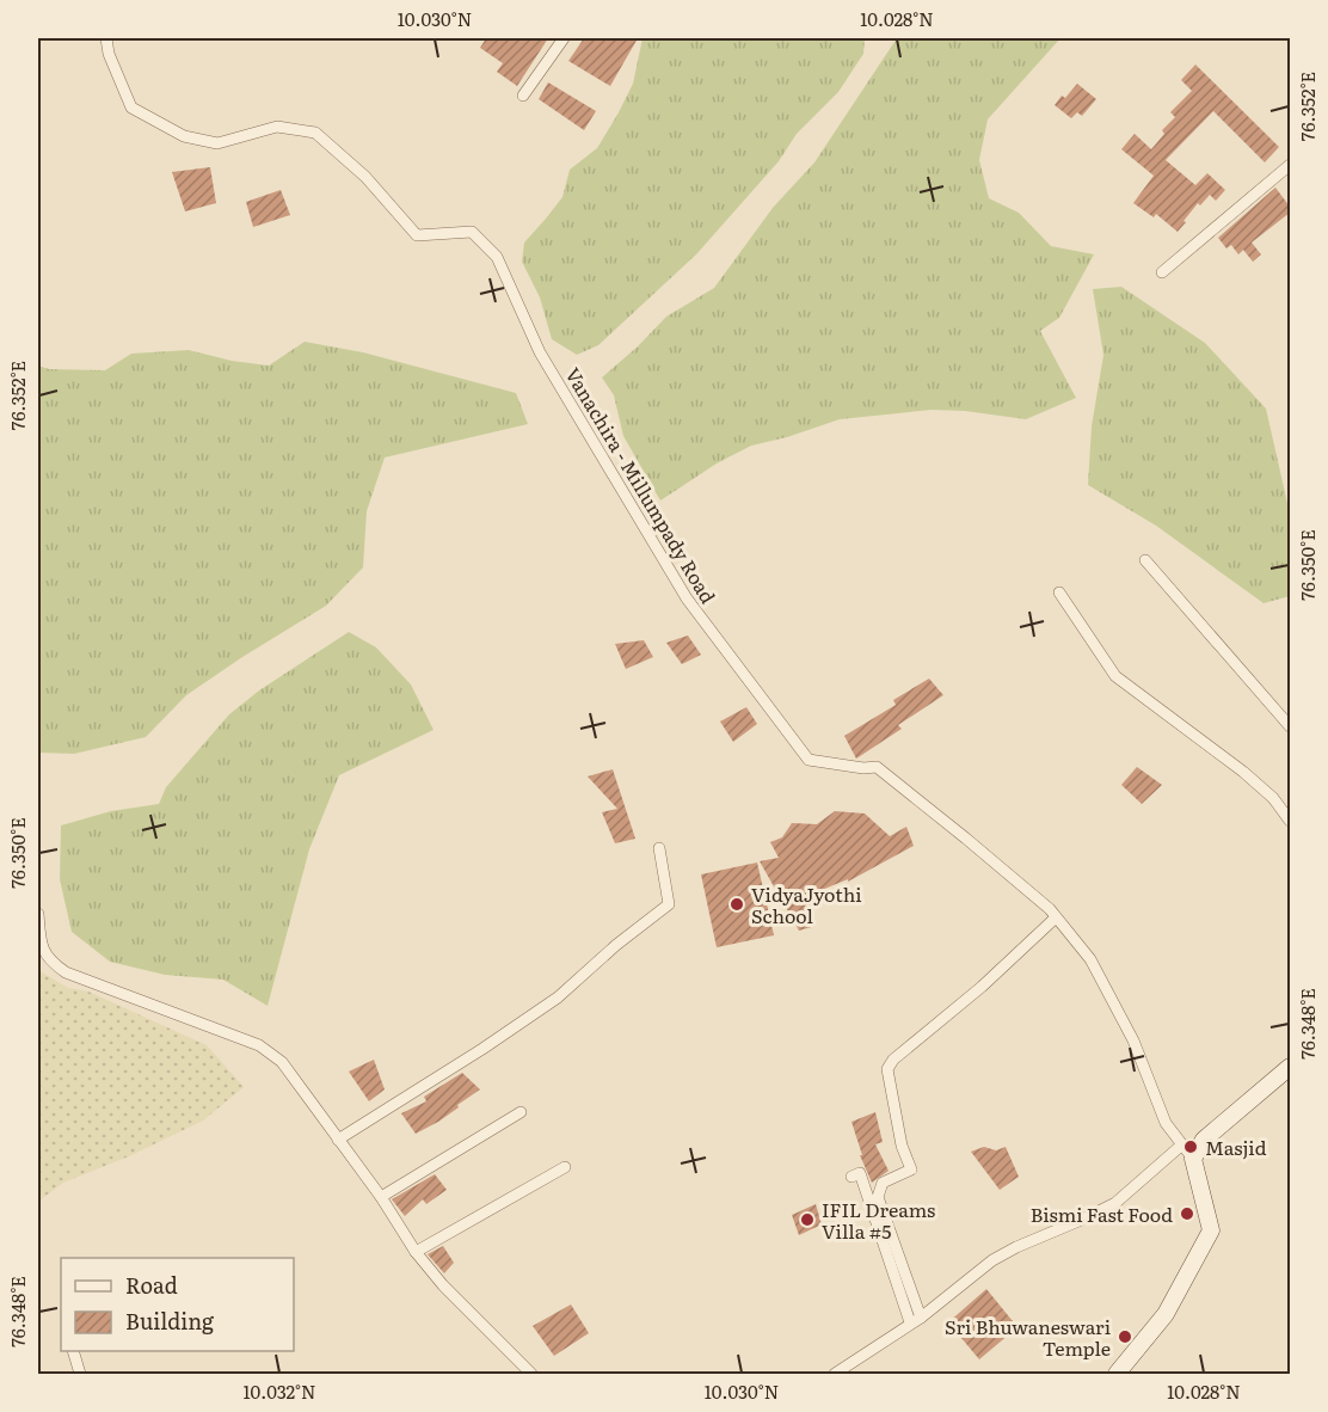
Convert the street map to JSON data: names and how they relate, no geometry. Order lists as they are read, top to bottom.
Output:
{
  "streets": {
    "street": ["Vanachira - Millumpady Road"]
  },
  "places": [
    "VidyaJyothi School",
    "Masjid",
    "Bismi Fast Food",
    "IFIL Dreams Villa #5",
    "Sri Bhuwaneswari Temple"
  ],
  "legend": ["Road", "Building"],
  "coordinates": [
    "10.030°N",
    "10.028°N",
    "76.352°E",
    "76.350°E",
    "76.348°E",
    "10.032°N"
  ]
}
